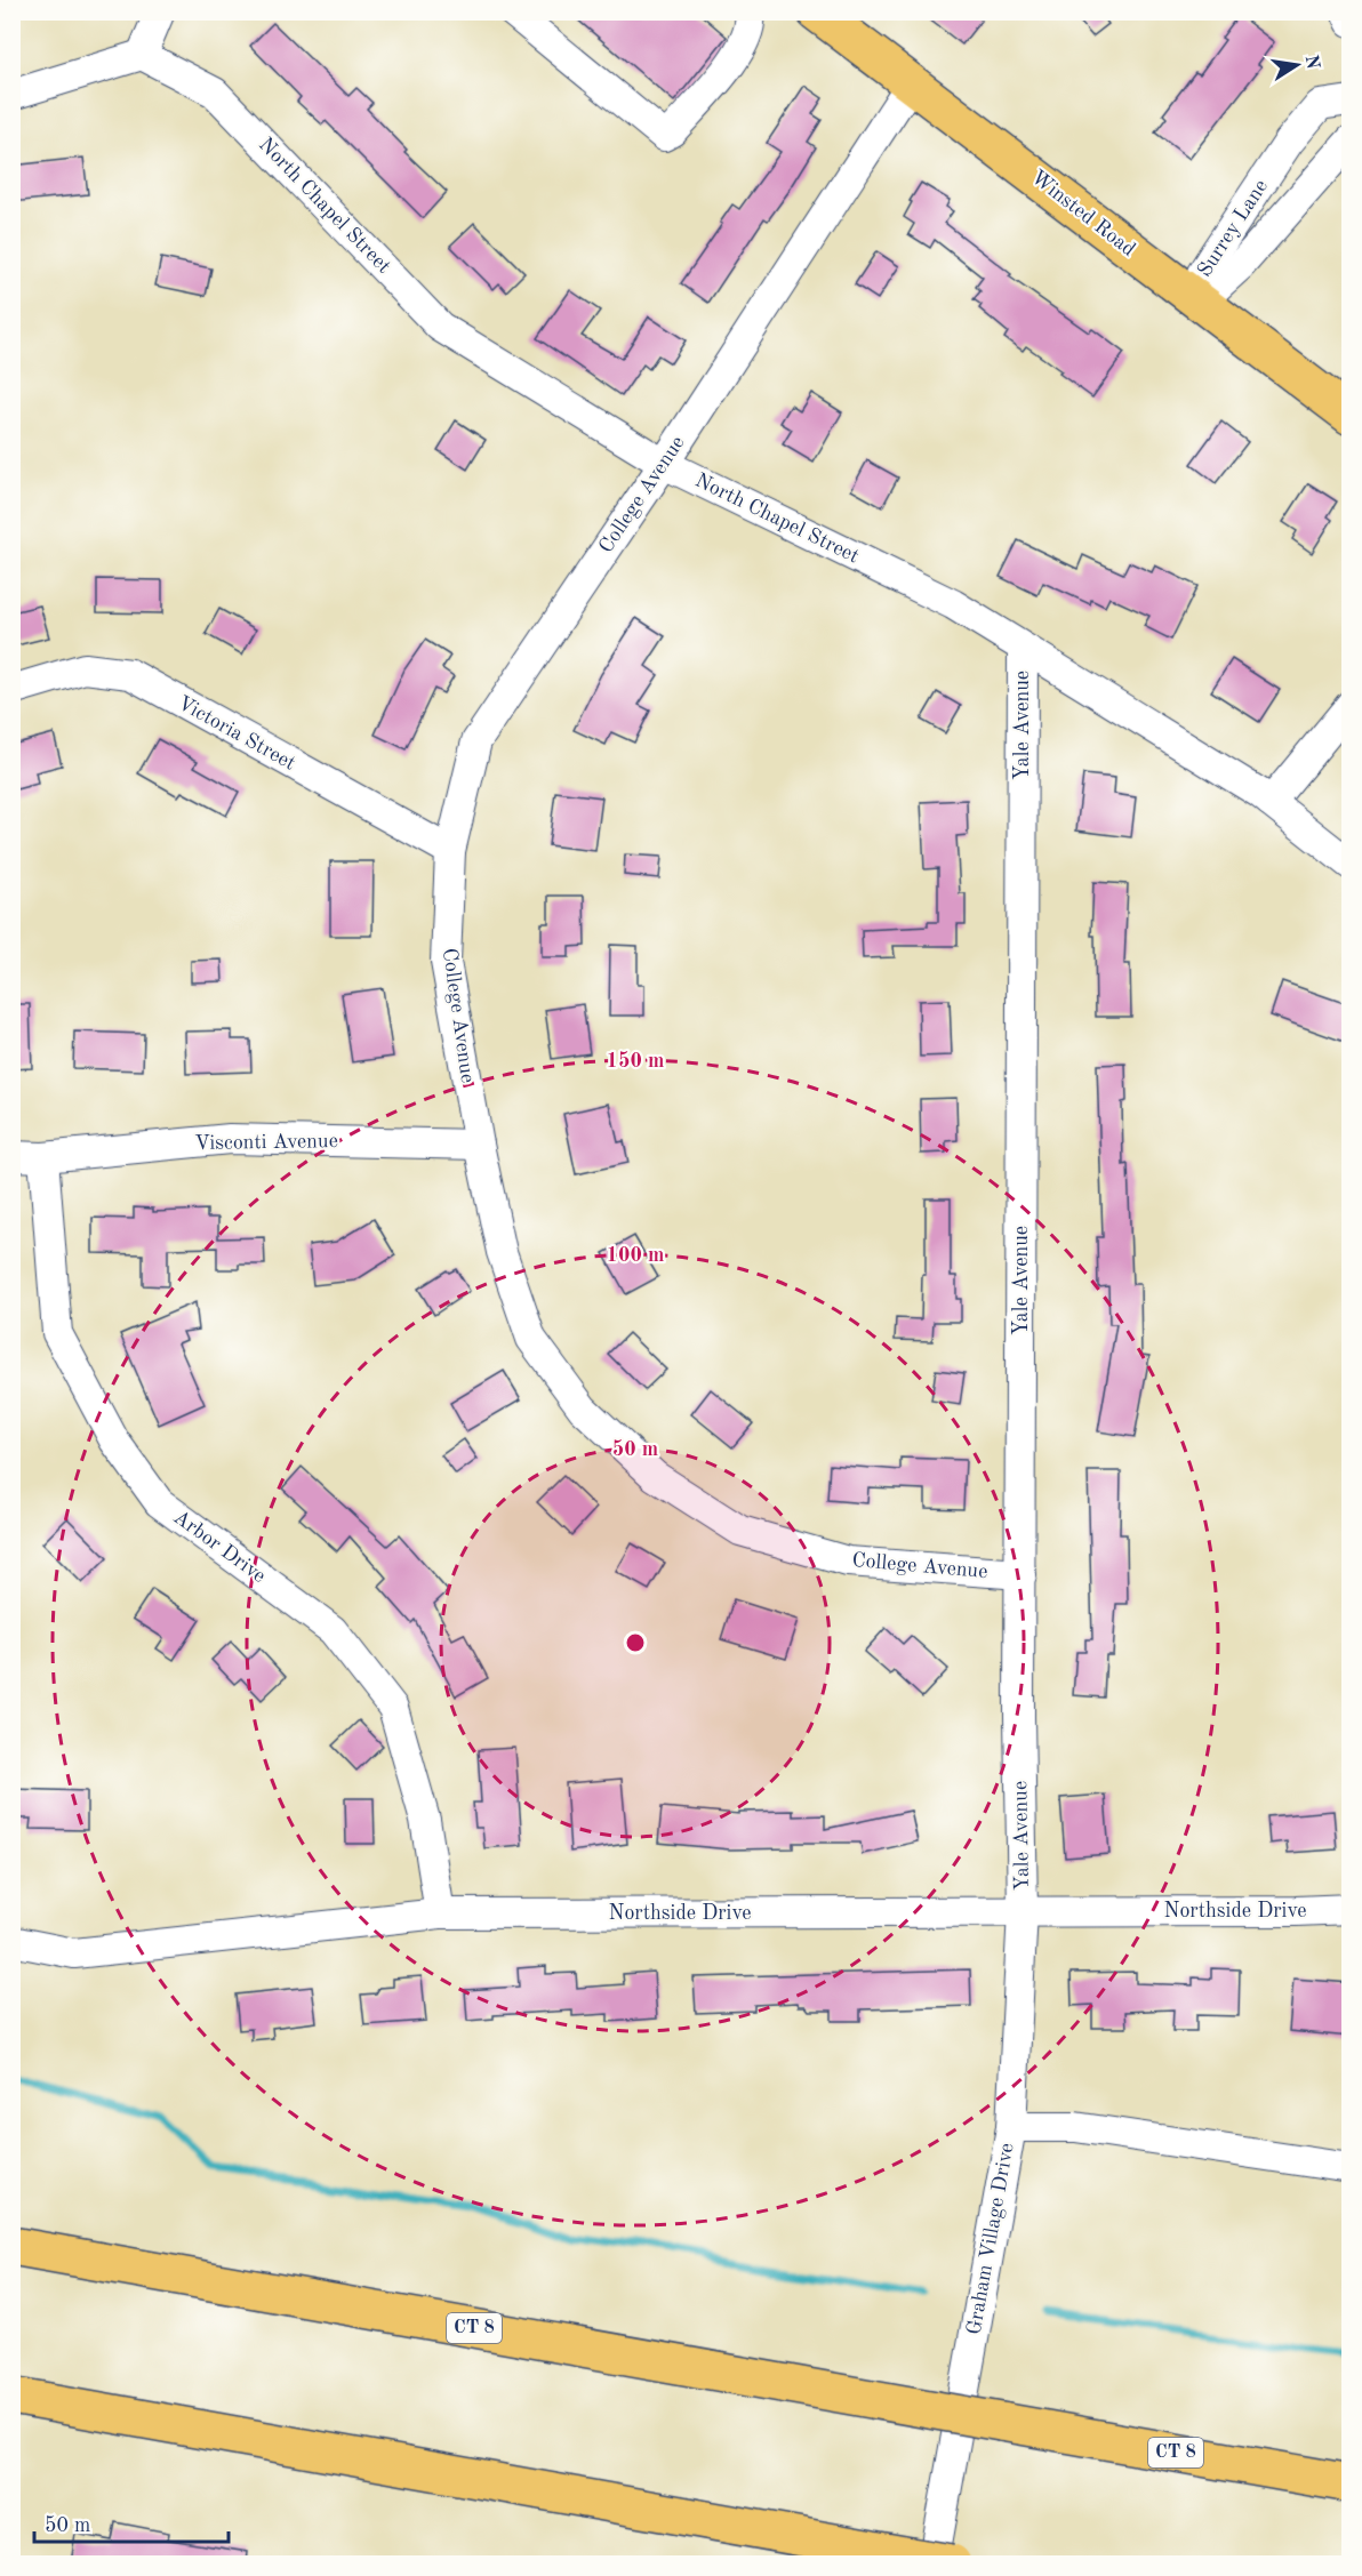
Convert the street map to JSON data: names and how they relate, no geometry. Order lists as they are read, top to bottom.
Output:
{
  "streets": {
    "main road": ["Winsted Road", "CT 8"],
    "street": [
      "North Chapel Street",
      "Surrey Lane",
      "College Avenue",
      "Yale Avenue",
      "Victoria Street",
      "Visconti Avenue",
      "Arbor Drive",
      "Northside Drive",
      "Graham Village Drive"
    ]
  },
  "crossings": [
    ["North Chapel Street", "College Avenue"],
    ["North Chapel Street", "Yale Avenue"],
    ["Winsted Road", "Surrey Lane"],
    ["Winsted Road", "College Avenue"],
    ["College Avenue", "Yale Avenue"],
    ["College Avenue", "Victoria Street"],
    ["College Avenue", "Visconti Avenue"],
    ["Yale Avenue", "Northside Drive"],
    ["Yale Avenue", "Graham Village Drive"],
    ["Visconti Avenue", "Arbor Drive"],
    ["Arbor Drive", "Northside Drive"],
    ["Northside Drive", "Graham Village Drive"]
  ],
  "scale_bar": "50 m",
  "north": "right",
  "rings": ["150 m", "100 m", "50 m"]
}
